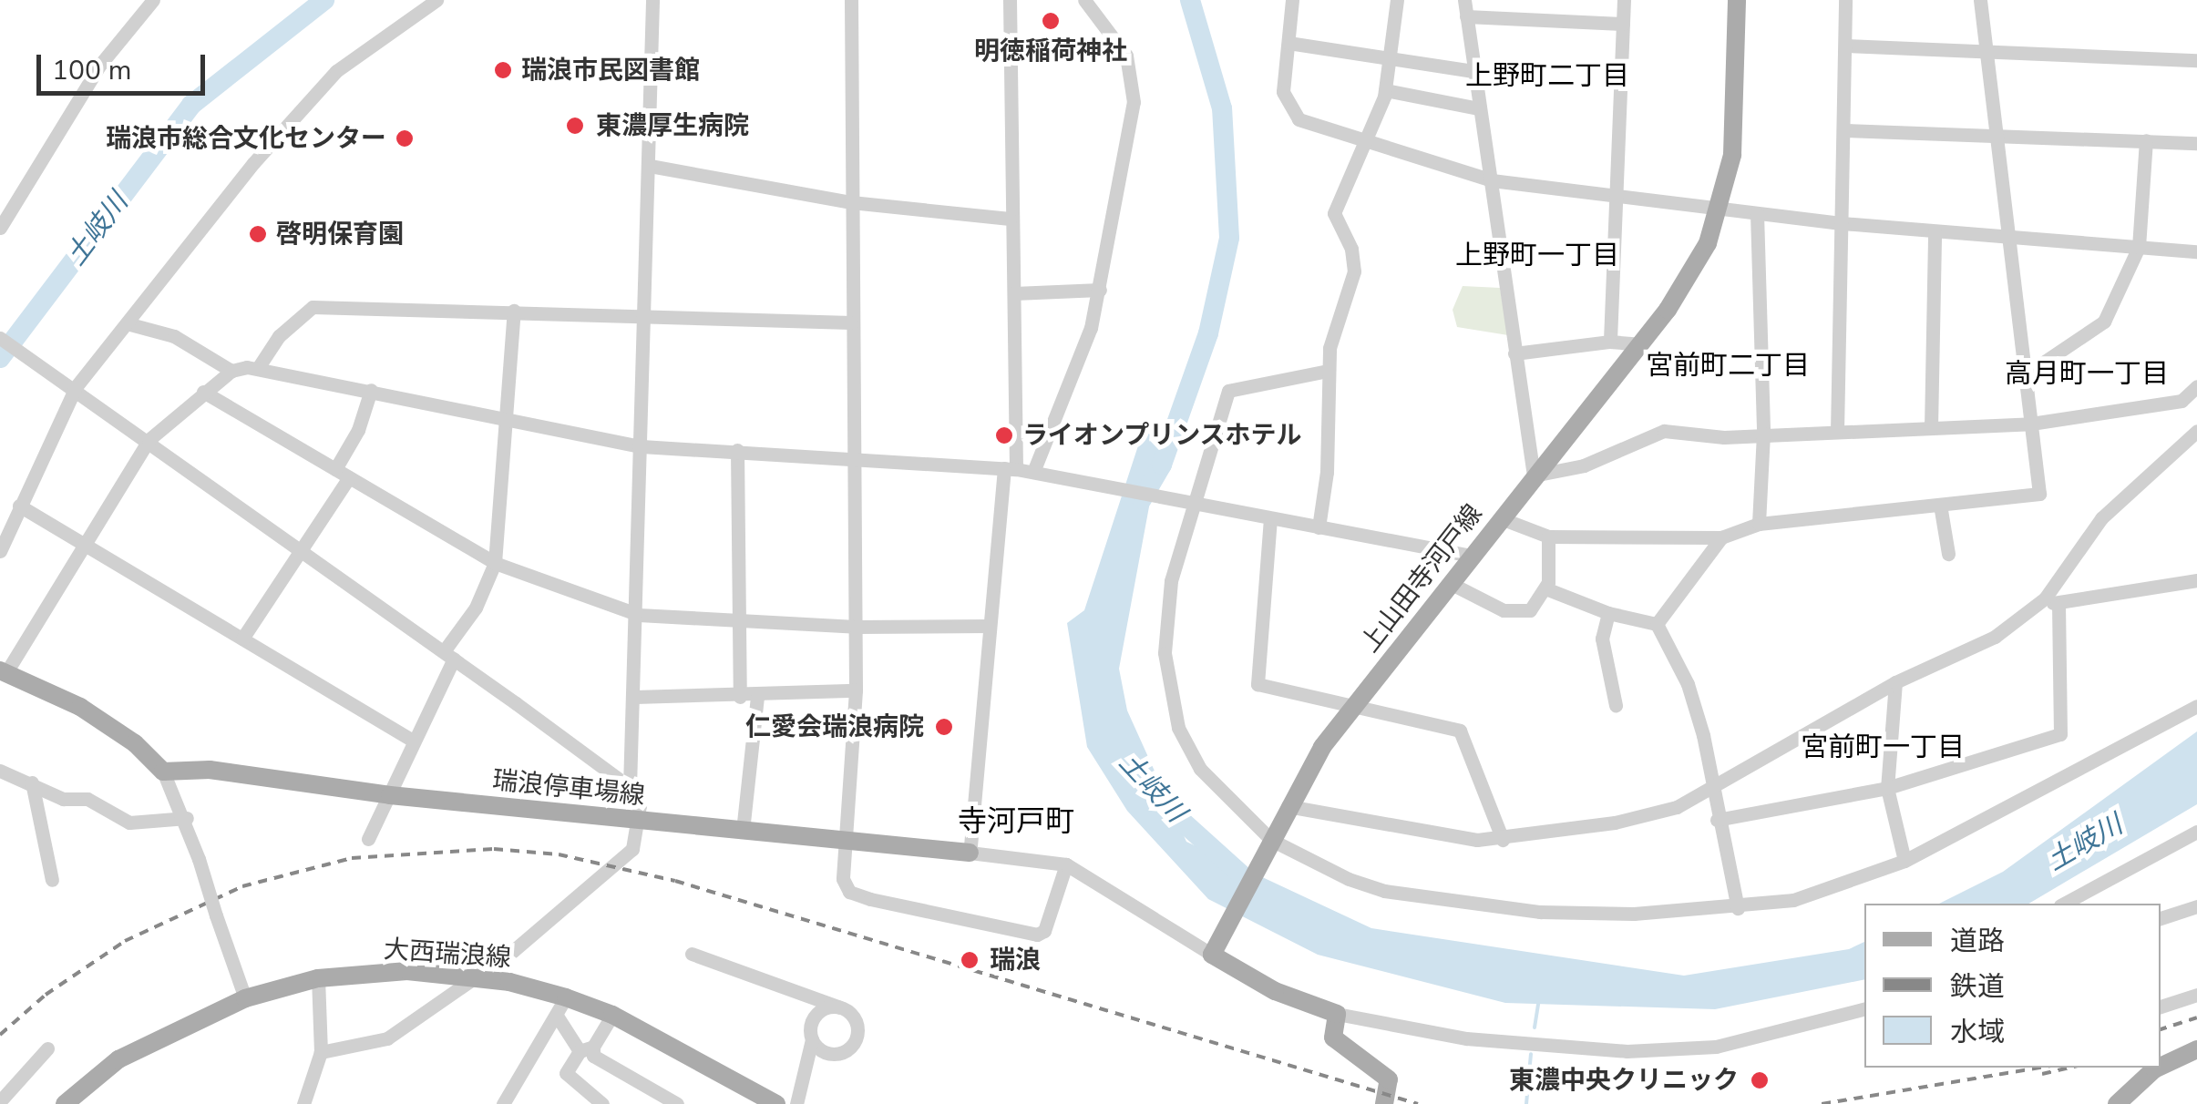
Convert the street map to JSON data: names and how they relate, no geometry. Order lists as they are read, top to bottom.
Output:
{
  "streets": {
    "main road": ["上山田寺河戸線", "瑞浪停車場線", "大西瑞浪線"]
  },
  "districts": [
    "上野町二丁目",
    "上野町一丁目",
    "宮前町二丁目",
    "高月町一丁目",
    "宮前町一丁目",
    "寺河戸町"
  ],
  "water": ["土岐川"],
  "places": [
    "明徳稲荷神社",
    "瑞浪市民図書館",
    "東濃厚生病院",
    "瑞浪市総合文化センター",
    "啓明保育園",
    "ライオンプリンスホテル",
    "仁愛会瑞浪病院",
    "瑞浪",
    "東濃中央クリニック"
  ],
  "legend": ["道路", "鉄道", "水域"],
  "scale_bar": "100 m"
}
